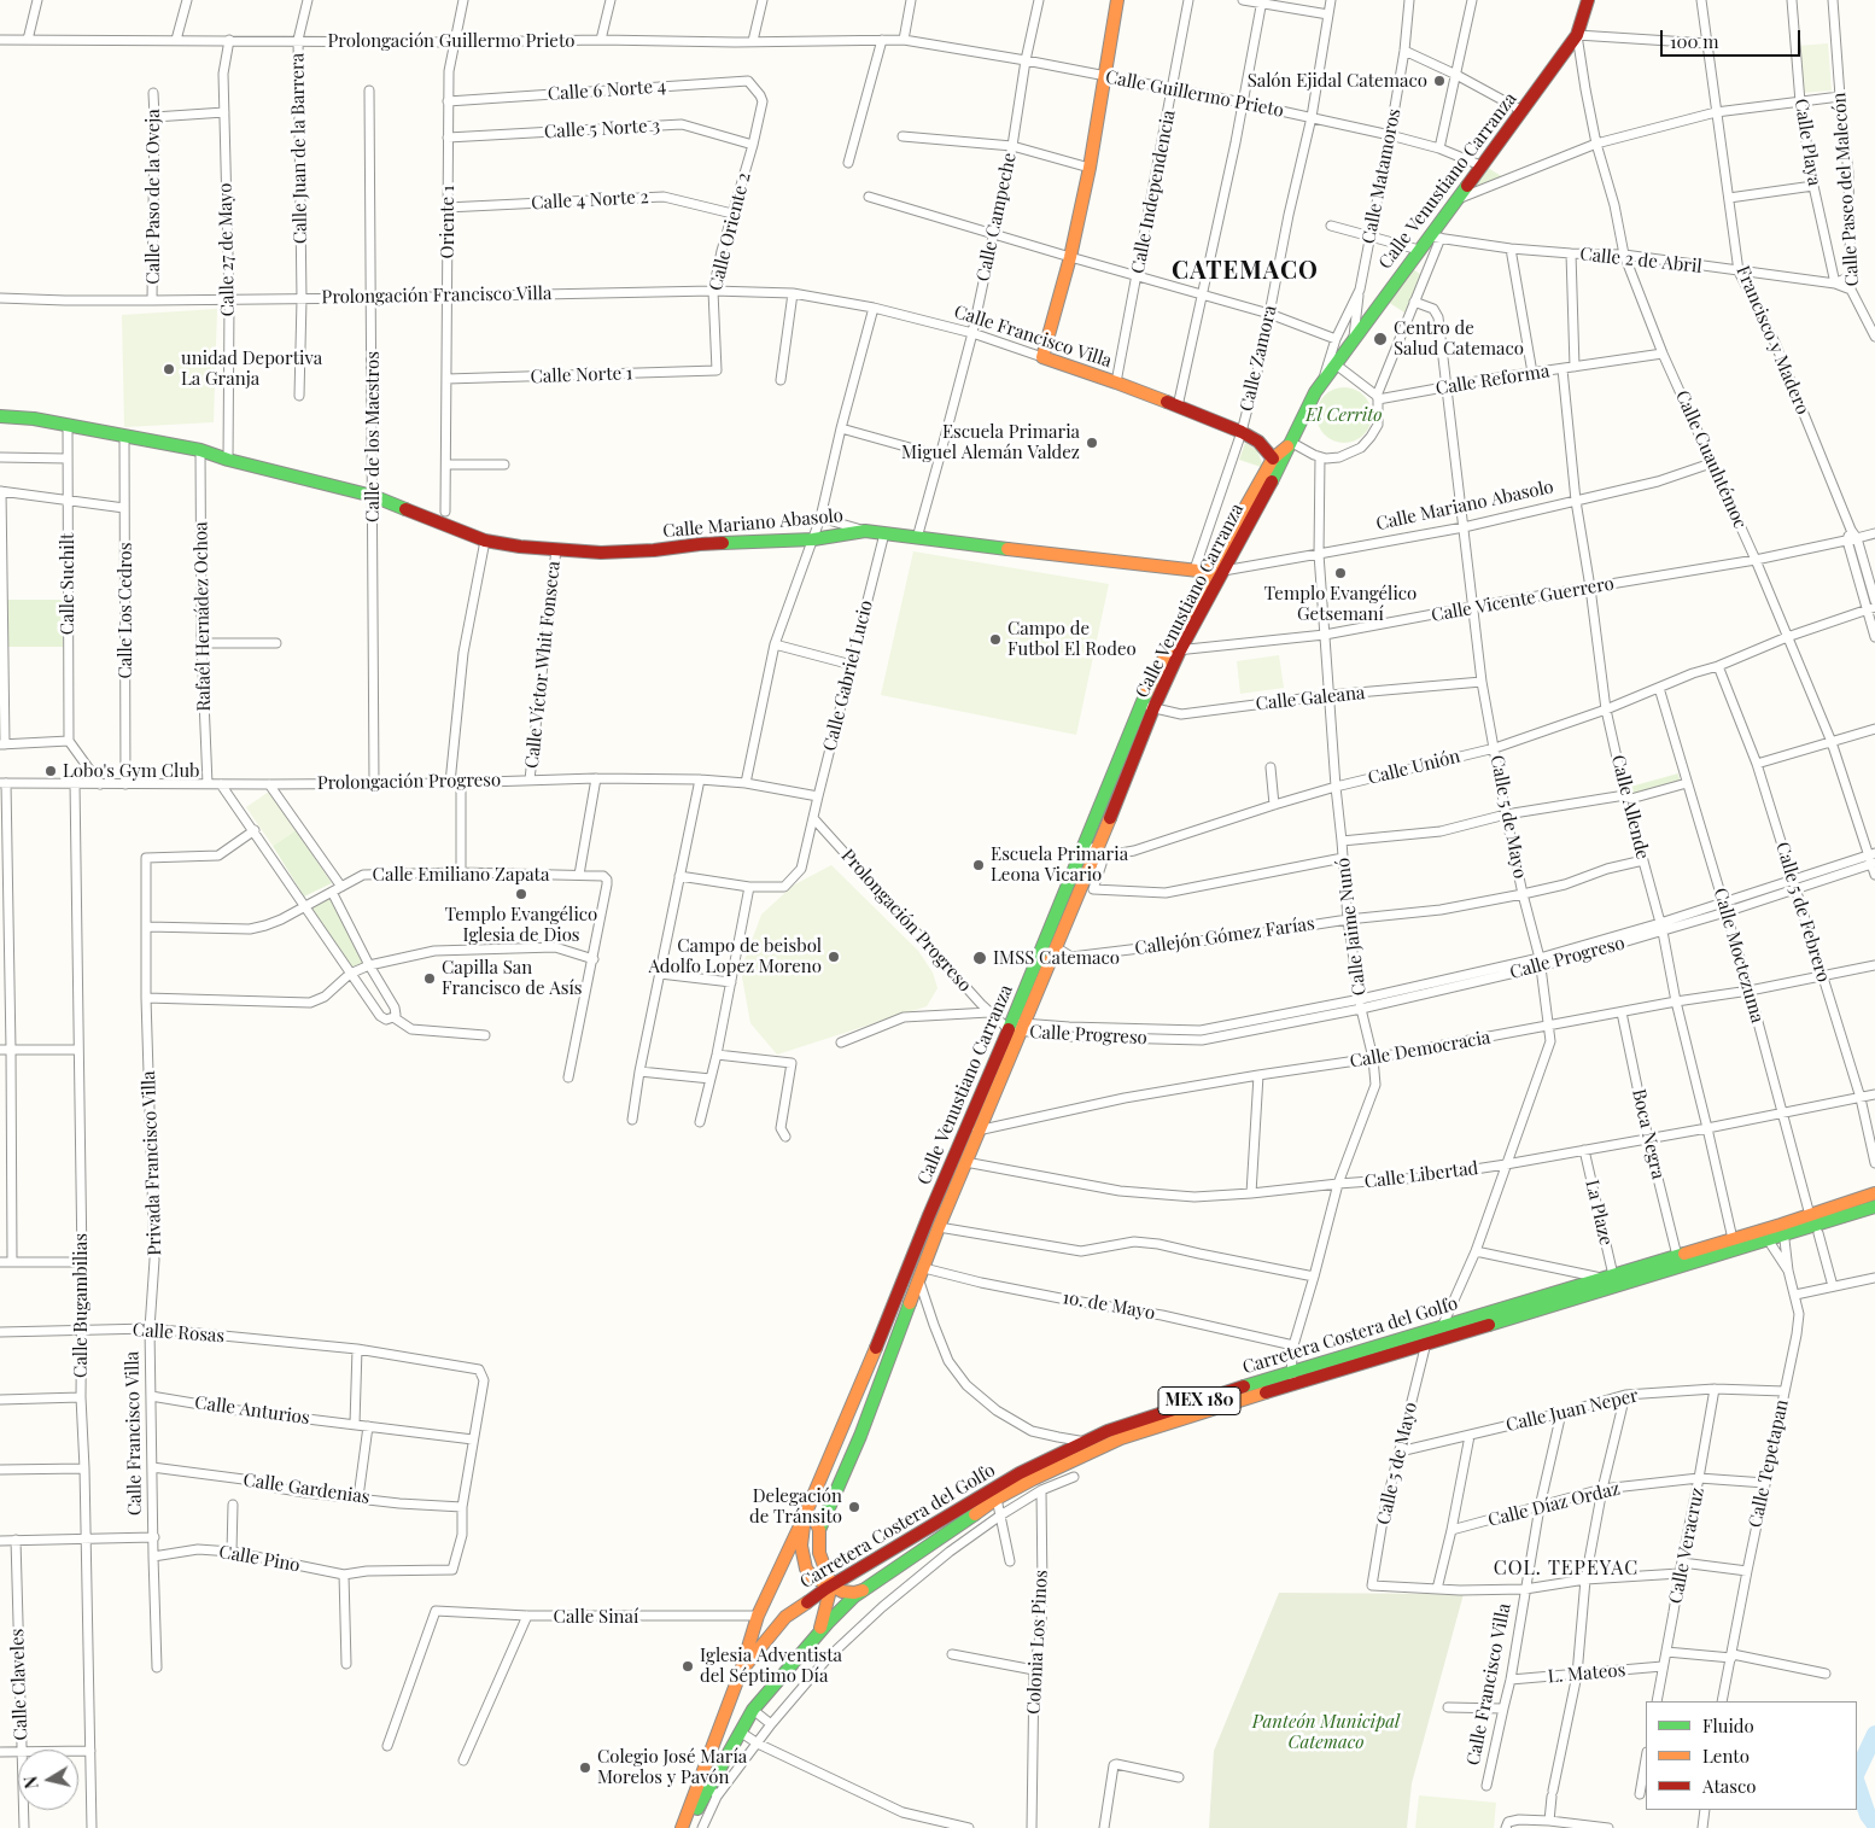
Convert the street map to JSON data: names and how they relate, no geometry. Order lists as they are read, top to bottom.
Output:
{
  "streets": {
    "main road": [
      "Calle Venustiano Carranza",
      "Calle Francisco Villa",
      "Calle Mariano Abasolo",
      "Carretera Costera del Golfo",
      "MEX 180"
    ],
    "street": [
      "Prolongación Guillermo Prieto",
      "Calle 6 Norte 4",
      "Calle Guillermo Prieto",
      "Calle 5 Norte 3",
      "Calle Playa",
      "Calle Juan de la Barrera",
      "Calle Matamoros",
      "Calle Paseo del Malecón",
      "Calle Independencia",
      "Calle Paso de la Oveja",
      "Calle 4 Norte 2",
      "Calle Campeche",
      "Oriente 1",
      "Calle Oriente 2",
      "Calle 27 de Mayo",
      "Calle 2 de Abril",
      "Prolongación Francisco Villa",
      "Francisco y Madero",
      "Calle Zamora",
      "Calle Norte 1",
      "Calle Reforma",
      "Calle de los Maestros",
      "Calle Cuauhtémoc",
      "Calle Suchilt",
      "Calle Vicente Guerrero",
      "Calle Los Cedros",
      "Rafaél Hernádez Ochoa",
      "Calle Víctor Whit Fonseca",
      "Calle Gabriel Lucio",
      "Calle Galeana",
      "Calle Unión",
      "Prolongación Progreso",
      "Calle Allende",
      "Calle 5 de Mayo",
      "Calle Emiliano Zapata",
      "Calle 5 de Febrero",
      "Calle Jaime Nunó",
      "Callejón Gómez Farías",
      "Calle Moctezuma",
      "Calle Progreso",
      "Calle Democracia",
      "Boca Negra",
      "Privada Francisco Villa",
      "Calle Libertad",
      "La Plaze",
      "Calle Bugambilias",
      "1o. de Mayo",
      "Calle Rosas",
      "Calle Anturios",
      "Calle Juan Neper",
      "Calle Tepetapan",
      "Calle Gardenias",
      "Calle Díaz Ordaz",
      "Calle Veracruz",
      "Calle Pino",
      "Calle Sinaí",
      "Colonia Los Pinos",
      "L. Mateos",
      "Calle Claveles"
    ]
  },
  "crossings": [
    ["Prolongación Guillermo Prieto", "Calle Guillermo Prieto"],
    ["Prolongación Guillermo Prieto", "Calle Juan de la Barrera"],
    ["Prolongación Guillermo Prieto", "Oriente 1"],
    ["Prolongación Guillermo Prieto", "Calle 27 de Mayo"],
    ["Calle 6 Norte 4", "Oriente 1"],
    ["Calle 6 Norte 4", "Calle Oriente 2"],
    ["Calle Guillermo Prieto", "Calle Matamoros"],
    ["Calle Guillermo Prieto", "Calle Venustiano Carranza"],
    ["Calle Guillermo Prieto", "Calle Independencia"],
    ["Calle Guillermo Prieto", "Calle Campeche"],
    ["Calle Guillermo Prieto", "Calle Zamora"],
    ["Calle 5 Norte 3", "Oriente 1"],
    ["Calle 5 Norte 3", "Calle Oriente 2"],
    ["Calle Playa", "Calle 2 de Abril"],
    ["Calle Juan de la Barrera", "Prolongación Francisco Villa"],
    ["Calle Matamoros", "Calle Venustiano Carranza"],
    ["Calle Venustiano Carranza", "Calle 2 de Abril"],
    ["Calle Venustiano Carranza", "Calle Francisco Villa"],
    ["Calle Venustiano Carranza", "Calle Cuauhtémoc"],
    ["Calle Venustiano Carranza", "Calle Mariano Abasolo"],
    ["Calle Venustiano Carranza", "Calle Vicente Guerrero"],
    ["Calle Venustiano Carranza", "Calle Galeana"],
    ["Calle Venustiano Carranza", "Calle Unión"],
    ["Calle Venustiano Carranza", "Prolongación Progreso"],
    ["Calle Venustiano Carranza", "Callejón Gómez Farías"],
    ["Calle Venustiano Carranza", "Calle Progreso"],
    ["Calle Venustiano Carranza", "Calle Democracia"],
    ["Calle Venustiano Carranza", "Calle Libertad"],
    ["Calle Venustiano Carranza", "1o. de Mayo"],
    ["Calle Venustiano Carranza", "Carretera Costera del Golfo"],
    ["Calle Venustiano Carranza", "Calle Sinaí"],
    ["Calle Paseo del Malecón", "Calle 2 de Abril"],
    ["Calle Independencia", "Calle Francisco Villa"],
    ["Calle Paso de la Oveja", "Prolongación Francisco Villa"],
    ["Calle 4 Norte 2", "Oriente 1"],
    ["Calle 4 Norte 2", "Calle Oriente 2"],
    ["Calle Campeche", "Calle Francisco Villa"],
    ["Calle Campeche", "Calle Mariano Abasolo"],
    ["Oriente 1", "Prolongación Francisco Villa"],
    ["Oriente 1", "Calle Norte 1"],
    ["Calle Oriente 2", "Prolongación Francisco Villa"],
    ["Calle Oriente 2", "Calle Norte 1"],
    ["Calle 27 de Mayo", "Prolongación Francisco Villa"],
    ["Calle 27 de Mayo", "Calle Mariano Abasolo"],
    ["Calle 2 de Abril", "Francisco y Madero"],
    ["Calle 2 de Abril", "Calle Cuauhtémoc"],
    ["Prolongación Francisco Villa", "Calle Francisco Villa"],
    ["Prolongación Francisco Villa", "Calle de los Maestros"],
    ["Calle Francisco Villa", "Calle Zamora"],
    ["Calle Francisco Villa", "Privada Francisco Villa"],
    ["Calle Francisco Villa", "Calle Rosas"],
    ["Calle Francisco Villa", "Calle Anturios"],
    ["Calle Francisco Villa", "Calle Juan Neper"],
    ["Calle Francisco Villa", "Calle Gardenias"],
    ["Calle Francisco Villa", "Calle Díaz Ordaz"],
    ["Calle Francisco Villa", "L. Mateos"],
    ["Francisco y Madero", "Calle Vicente Guerrero"],
    ["Calle Zamora", "Calle Mariano Abasolo"],
    ["Calle Reforma", "Calle Cuauhtémoc"],
    ["Calle Reforma", "Calle Allende"],
    ["Calle Reforma", "Calle 5 de Mayo"],
    ["Calle de los Maestros", "Calle Mariano Abasolo"],
    ["Calle de los Maestros", "Prolongación Progreso"],
    ["Calle Cuauhtémoc", "Calle Mariano Abasolo"],
    ["Calle Cuauhtémoc", "Calle Vicente Guerrero"],
    ["Calle Cuauhtémoc", "Calle Unión"],
    ["Calle Cuauhtémoc", "Calle Progreso"],
    ["Calle Mariano Abasolo", "Calle Suchilt"],
    ["Calle Mariano Abasolo", "Calle Los Cedros"],
    ["Calle Mariano Abasolo", "Rafaél Hernádez Ochoa"],
    ["Calle Mariano Abasolo", "Calle Víctor Whit Fonseca"],
    ["Calle Mariano Abasolo", "Calle Gabriel Lucio"],
    ["Calle Mariano Abasolo", "Calle Allende"],
    ["Calle Mariano Abasolo", "Calle 5 de Mayo"],
    ["Calle Mariano Abasolo", "Calle Jaime Nunó"],
    ["Calle Vicente Guerrero", "Calle Allende"],
    ["Calle Vicente Guerrero", "Calle 5 de Mayo"],
    ["Calle Vicente Guerrero", "Calle Jaime Nunó"],
    ["Calle Los Cedros", "Prolongación Progreso"],
    ["Rafaél Hernádez Ochoa", "Prolongación Progreso"],
    ["Calle Víctor Whit Fonseca", "Prolongación Progreso"],
    ["Calle Gabriel Lucio", "Prolongación Progreso"],
    ["Calle Galeana", "Calle 5 de Mayo"],
    ["Calle Galeana", "Calle Jaime Nunó"],
    ["Calle Unión", "Calle Allende"],
    ["Calle Unión", "Calle 5 de Mayo"],
    ["Calle Unión", "Calle 5 de Febrero"],
    ["Calle Unión", "Calle Jaime Nunó"],
    ["Calle Unión", "Calle Moctezuma"],
    ["Prolongación Progreso", "Calle Progreso"],
    ["Prolongación Progreso", "Calle Bugambilias"],
    ["Calle Allende", "Callejón Gómez Farías"],
    ["Calle Allende", "Calle Progreso"],
    ["Calle Allende", "Calle Democracia"],
    ["Calle Allende", "Calle Libertad"],
    ["Calle Allende", "Carretera Costera del Golfo"],
    ["Calle 5 de Mayo", "Callejón Gómez Farías"],
    ["Calle 5 de Mayo", "Calle Progreso"],
    ["Calle 5 de Mayo", "Calle Democracia"],
    ["Calle 5 de Mayo", "Calle Libertad"],
    ["Calle 5 de Mayo", "Carretera Costera del Golfo"],
    ["Calle 5 de Mayo", "Calle Juan Neper"],
    ["Calle 5 de Febrero", "Calle Progreso"],
    ["Calle 5 de Febrero", "Calle Democracia"],
    ["Calle 5 de Febrero", "Calle Libertad"],
    ["Calle Jaime Nunó", "Callejón Gómez Farías"],
    ["Calle Jaime Nunó", "Calle Progreso"],
    ["Calle Jaime Nunó", "Calle Democracia"],
    ["Calle Jaime Nunó", "Calle Libertad"],
    ["Calle Jaime Nunó", "1o. de Mayo"],
    ["Calle Jaime Nunó", "Carretera Costera del Golfo"],
    ["Calle Moctezuma", "Calle Progreso"],
    ["Calle Moctezuma", "Calle Democracia"],
    ["Calle Moctezuma", "Calle Libertad"],
    ["Calle Moctezuma", "Carretera Costera del Golfo"],
    ["Calle Democracia", "Boca Negra"],
    ["Boca Negra", "Calle Libertad"],
    ["Boca Negra", "Carretera Costera del Golfo"],
    ["Privada Francisco Villa", "Calle Rosas"],
    ["Calle Libertad", "La Plaze"],
    ["La Plaze", "Carretera Costera del Golfo"],
    ["Calle Bugambilias", "Calle Rosas"],
    ["Calle Rosas", "Calle Anturios"],
    ["Carretera Costera del Golfo", "Calle Tepetapan"],
    ["Calle Juan Neper", "Calle Tepetapan"],
    ["Calle Juan Neper", "Calle Veracruz"],
    ["Calle Tepetapan", "Calle Díaz Ordaz"],
    ["Calle Gardenias", "Calle Pino"],
    ["Calle Díaz Ordaz", "Calle Veracruz"],
    ["Calle Veracruz", "L. Mateos"]
  ],
  "districts": ["CATEMACO", "COL. TEPEYAC"],
  "parks": ["El Cerrito", "Panteón Municipal Catemaco"],
  "places": [
    "Salón Ejidal Catemaco",
    "Centro de Salud Catemaco",
    "unidad Deportiva La Granja",
    "Escuela Primaria Miguel Alemán Valdez",
    "Templo Evangélico Getsemaní",
    "Campo de Futbol El Rodeo",
    "Lobo's Gym Club",
    "Escuela Primaria Leona Vicario",
    "Templo Evangélico Iglesia de Dios",
    "Campo de beisbol Adolfo Lopez Moreno",
    "IMSS Catemaco",
    "Capilla San Francisco de Asís",
    "Delegación de Tránsito",
    "Iglesia Adventista del Séptimo Día",
    "Colegio José María Morelos y Pavón"
  ],
  "legend": ["Fluido", "Lento", "Atasco"],
  "scale_bar": "100 m",
  "north": "left"
}
